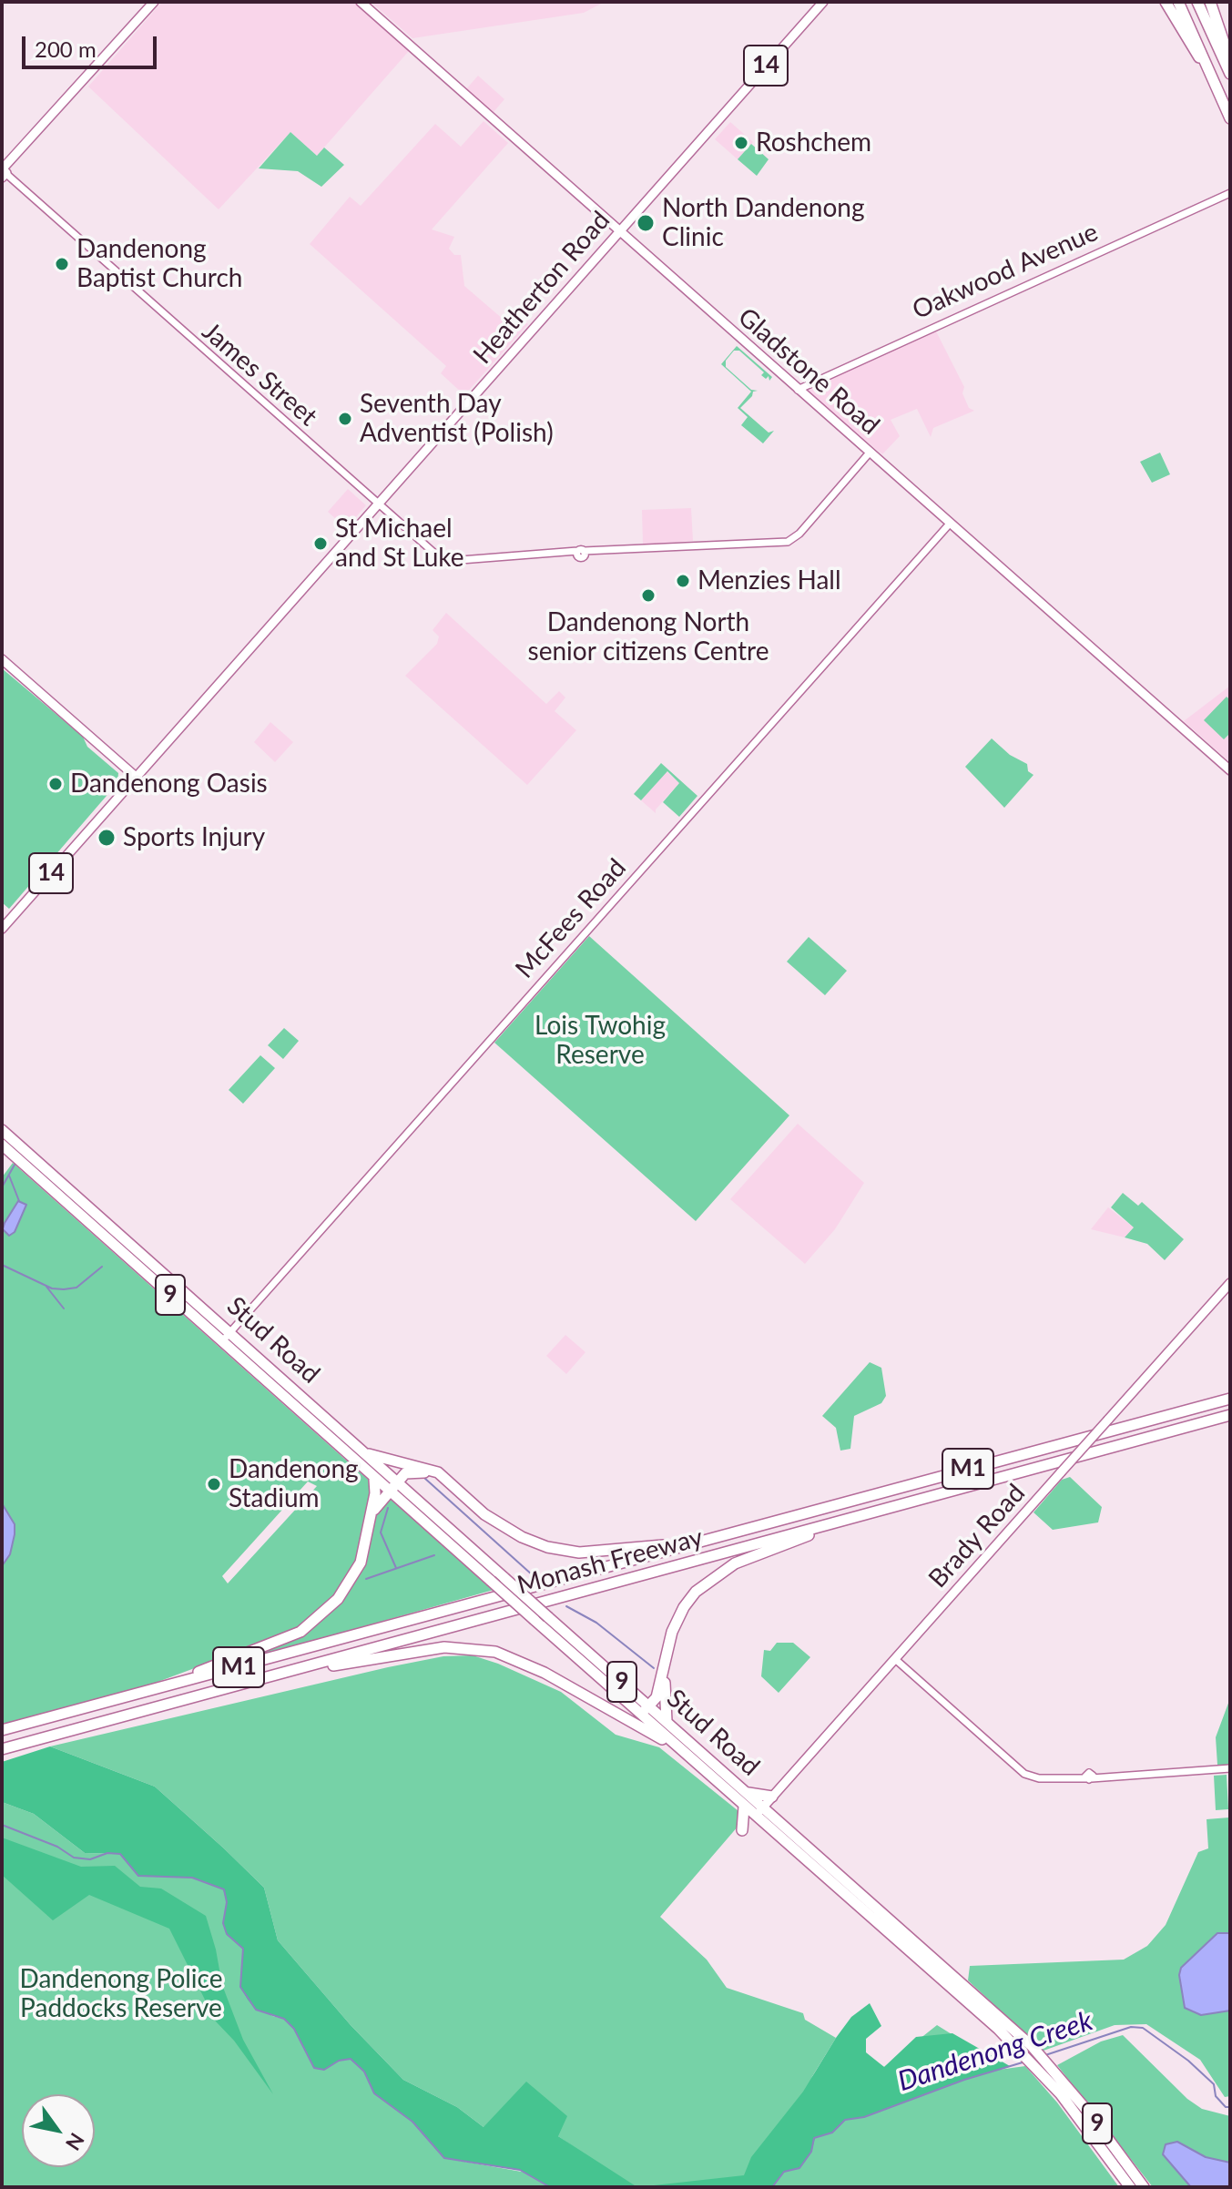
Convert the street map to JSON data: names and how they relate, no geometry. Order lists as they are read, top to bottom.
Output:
{
  "streets": {
    "highway": [
      "9",
      "Stud Road",
      "M1",
      "Monash Freeway"
    ],
    "main road": [
      "14",
      "Heatherton Road",
      "Gladstone Road",
      "Brady Road"
    ],
    "street": ["Oakwood Avenue", "James Street", "McFees Road"]
  },
  "crossings": [
    ["Oakwood Avenue", "Gladstone Road"],
    ["Heatherton Road", "Gladstone Road"],
    ["Heatherton Road", "James Street"],
    ["Gladstone Road", "James Street"],
    ["Gladstone Road", "McFees Road"],
    ["McFees Road", "Stud Road"],
    ["Stud Road", "Brady Road"]
  ],
  "water": ["Dandenong Creek"],
  "parks": ["Lois Twohig Reserve", "Dandenong Police Paddocks Reserve"],
  "places": [
    "Roshchem",
    "North Dandenong Clinic",
    "Dandenong Baptist Church",
    "Seventh Day Adventist (Polish)",
    "St Michael and St Luke",
    "Menzies Hall",
    "Dandenong North senior citizens Centre",
    "Dandenong Oasis",
    "Sports Injury",
    "Dandenong Stadium"
  ],
  "scale_bar": "200 m",
  "north": "bottom right"
}
